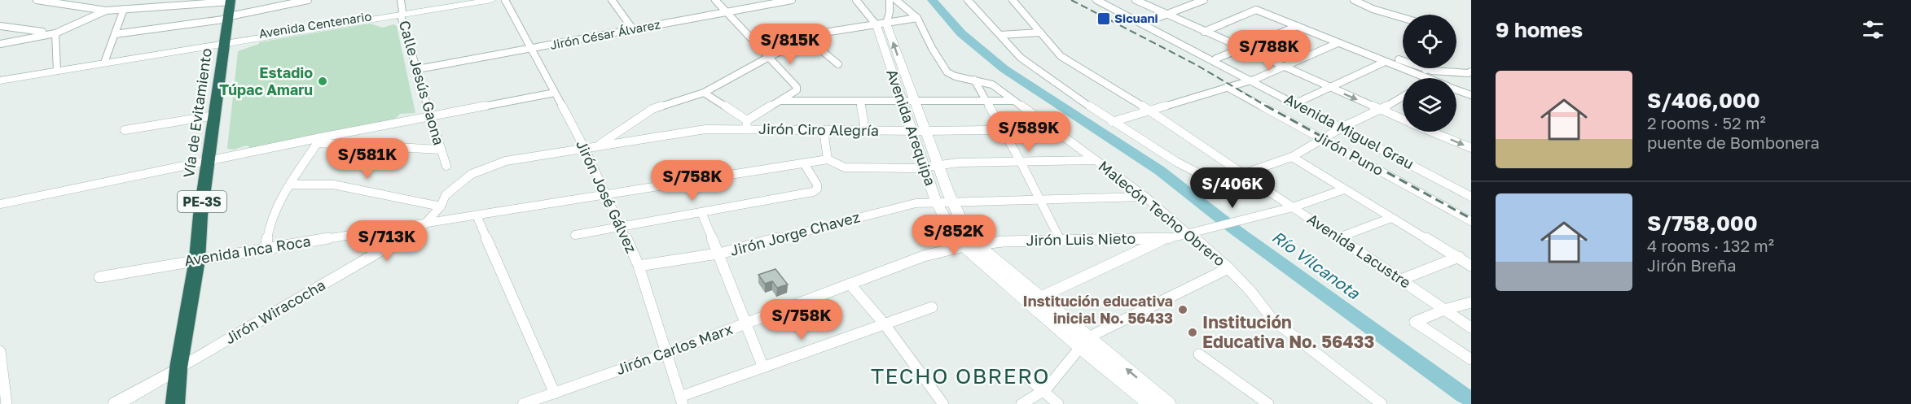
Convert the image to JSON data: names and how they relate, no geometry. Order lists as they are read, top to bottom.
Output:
{
  "streets": {
    "highway": ["Vía de Evitamiento", "PE-3S"],
    "street": [
      "Jirón César Álvarez",
      "Calle Jesús Gaona",
      "Avenida Arequipa",
      "Jirón Ciro Alegría",
      "Avenida Miguel Grau",
      "Jirón Puno",
      "Jirón José Gálvez",
      "Malecón Techo Obrero",
      "Jirón Jorge Chavez",
      "Jirón Luis Nieto",
      "Avenida Inca Roca",
      "Avenida Lacustre",
      "Jirón Wiracocha",
      "Jirón Carlos Marx"
    ]
  },
  "crossings": [
    ["Jirón César Álvarez", "Calle Jesús Gaona"],
    ["Jirón César Álvarez", "Jirón José Gálvez"],
    ["Vía de Evitamiento", "Avenida Inca Roca"],
    ["Vía de Evitamiento", "Jirón Wiracocha"],
    ["Avenida Arequipa", "Jirón Ciro Alegría"],
    ["Avenida Arequipa", "Jirón Jorge Chavez"],
    ["Avenida Arequipa", "Jirón Luis Nieto"],
    ["Avenida Arequipa", "Jirón Carlos Marx"],
    ["Jirón Ciro Alegría", "Jirón José Gálvez"],
    ["Jirón Ciro Alegría", "Malecón Techo Obrero"],
    ["Jirón Ciro Alegría", "Jirón Wiracocha"],
    ["Jirón José Gálvez", "Jirón Jorge Chavez"],
    ["Jirón José Gálvez", "Avenida Inca Roca"],
    ["Jirón José Gálvez", "Jirón Wiracocha"],
    ["Jirón José Gálvez", "Jirón Carlos Marx"],
    ["Malecón Techo Obrero", "Jirón Jorge Chavez"],
    ["Malecón Techo Obrero", "Jirón Luis Nieto"],
    ["Jirón Luis Nieto", "Avenida Lacustre"],
    ["Jirón Luis Nieto", "Jirón Carlos Marx"],
    ["Avenida Inca Roca", "Jirón Wiracocha"]
  ],
  "districts": ["TECHO OBRERO"],
  "water": ["Río Vilcanota"],
  "places": {
    "transit": ["Sicuani"],
    "other": ["Estadio Túpac Amaru", "Institución educativa inicial No. 56433", "Institución Educativa No. 56433"]
  },
  "page": {
    "heading": "9 homes",
    "price": [
      "S/815K",
      "S/788K",
      "S/589K",
      "S/581K",
      "S/758K",
      "S/406K",
      "S/852K",
      "S/713K",
      "S/758K"
    ],
    "list": [
      {
        "name": "S/406,000",
        "note": "2 rooms · 52 m² · puente de Bombonera"
      },
      {
        "name": "S/758,000",
        "note": "4 rooms · 132 m² · Jirón Breña"
      }
    ]
  }
}
